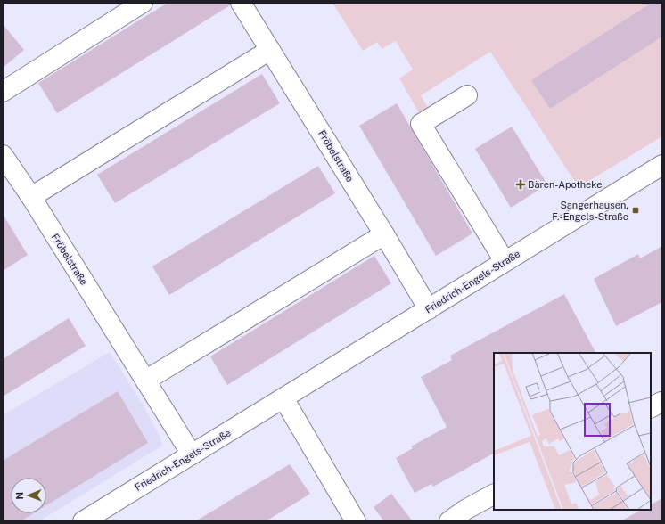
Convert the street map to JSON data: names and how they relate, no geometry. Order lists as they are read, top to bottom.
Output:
{
  "streets": {
    "street": ["Fröbelstraße", "Friedrich-Engels-Straße"]
  },
  "crossings": [
    ["Fröbelstraße", "Friedrich-Engels-Straße"]
  ],
  "places": {
    "health": ["Bären-Apotheke"],
    "transit": ["Sangerhausen, F.-Engels-Straße"]
  },
  "north": "left"
}
